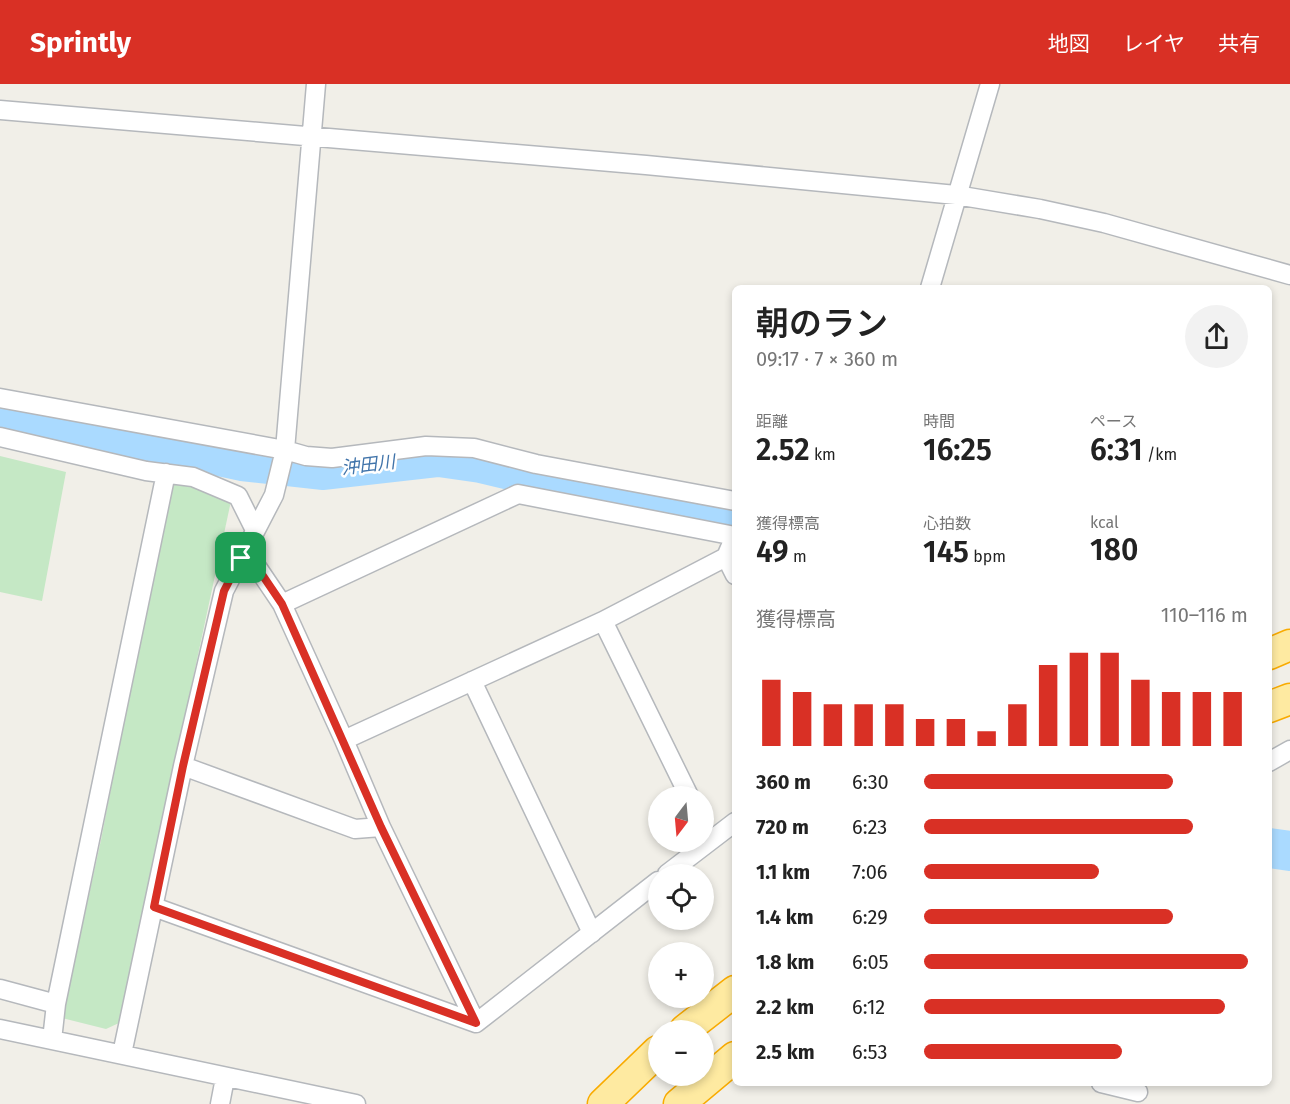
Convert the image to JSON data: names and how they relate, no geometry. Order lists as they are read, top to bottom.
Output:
{
  "water": ["沖田川"],
  "north": "bottom",
  "page": {
    "header": "Sprintly",
    "nav": ["地図", "レイヤ", "共有"],
    "heading": ["朝のラン", "09:17 · 7 × 360 m"],
    "stats": [
      ["距離", "2.52 km"],
      ["時間", "16:25"],
      ["ペース", "6:31 /km"],
      ["獲得標高", "49 m"],
      ["心拍数", "145 bpm"],
      ["kcal", "180"]
    ],
    "chart": ["獲得標高", "110–116 m"],
    "list": [
      {
        "name": "360 m",
        "note": "6:30"
      },
      {
        "name": "720 m",
        "note": "6:23"
      },
      {
        "name": "1.1 km",
        "note": "7:06"
      },
      {
        "name": "1.4 km",
        "note": "6:29"
      },
      {
        "name": "1.8 km",
        "note": "6:05"
      },
      {
        "name": "2.2 km",
        "note": "6:12"
      },
      {
        "name": "2.5 km",
        "note": "6:53"
      }
    ],
    "map_buttons": ["+", "−"]
  }
}
